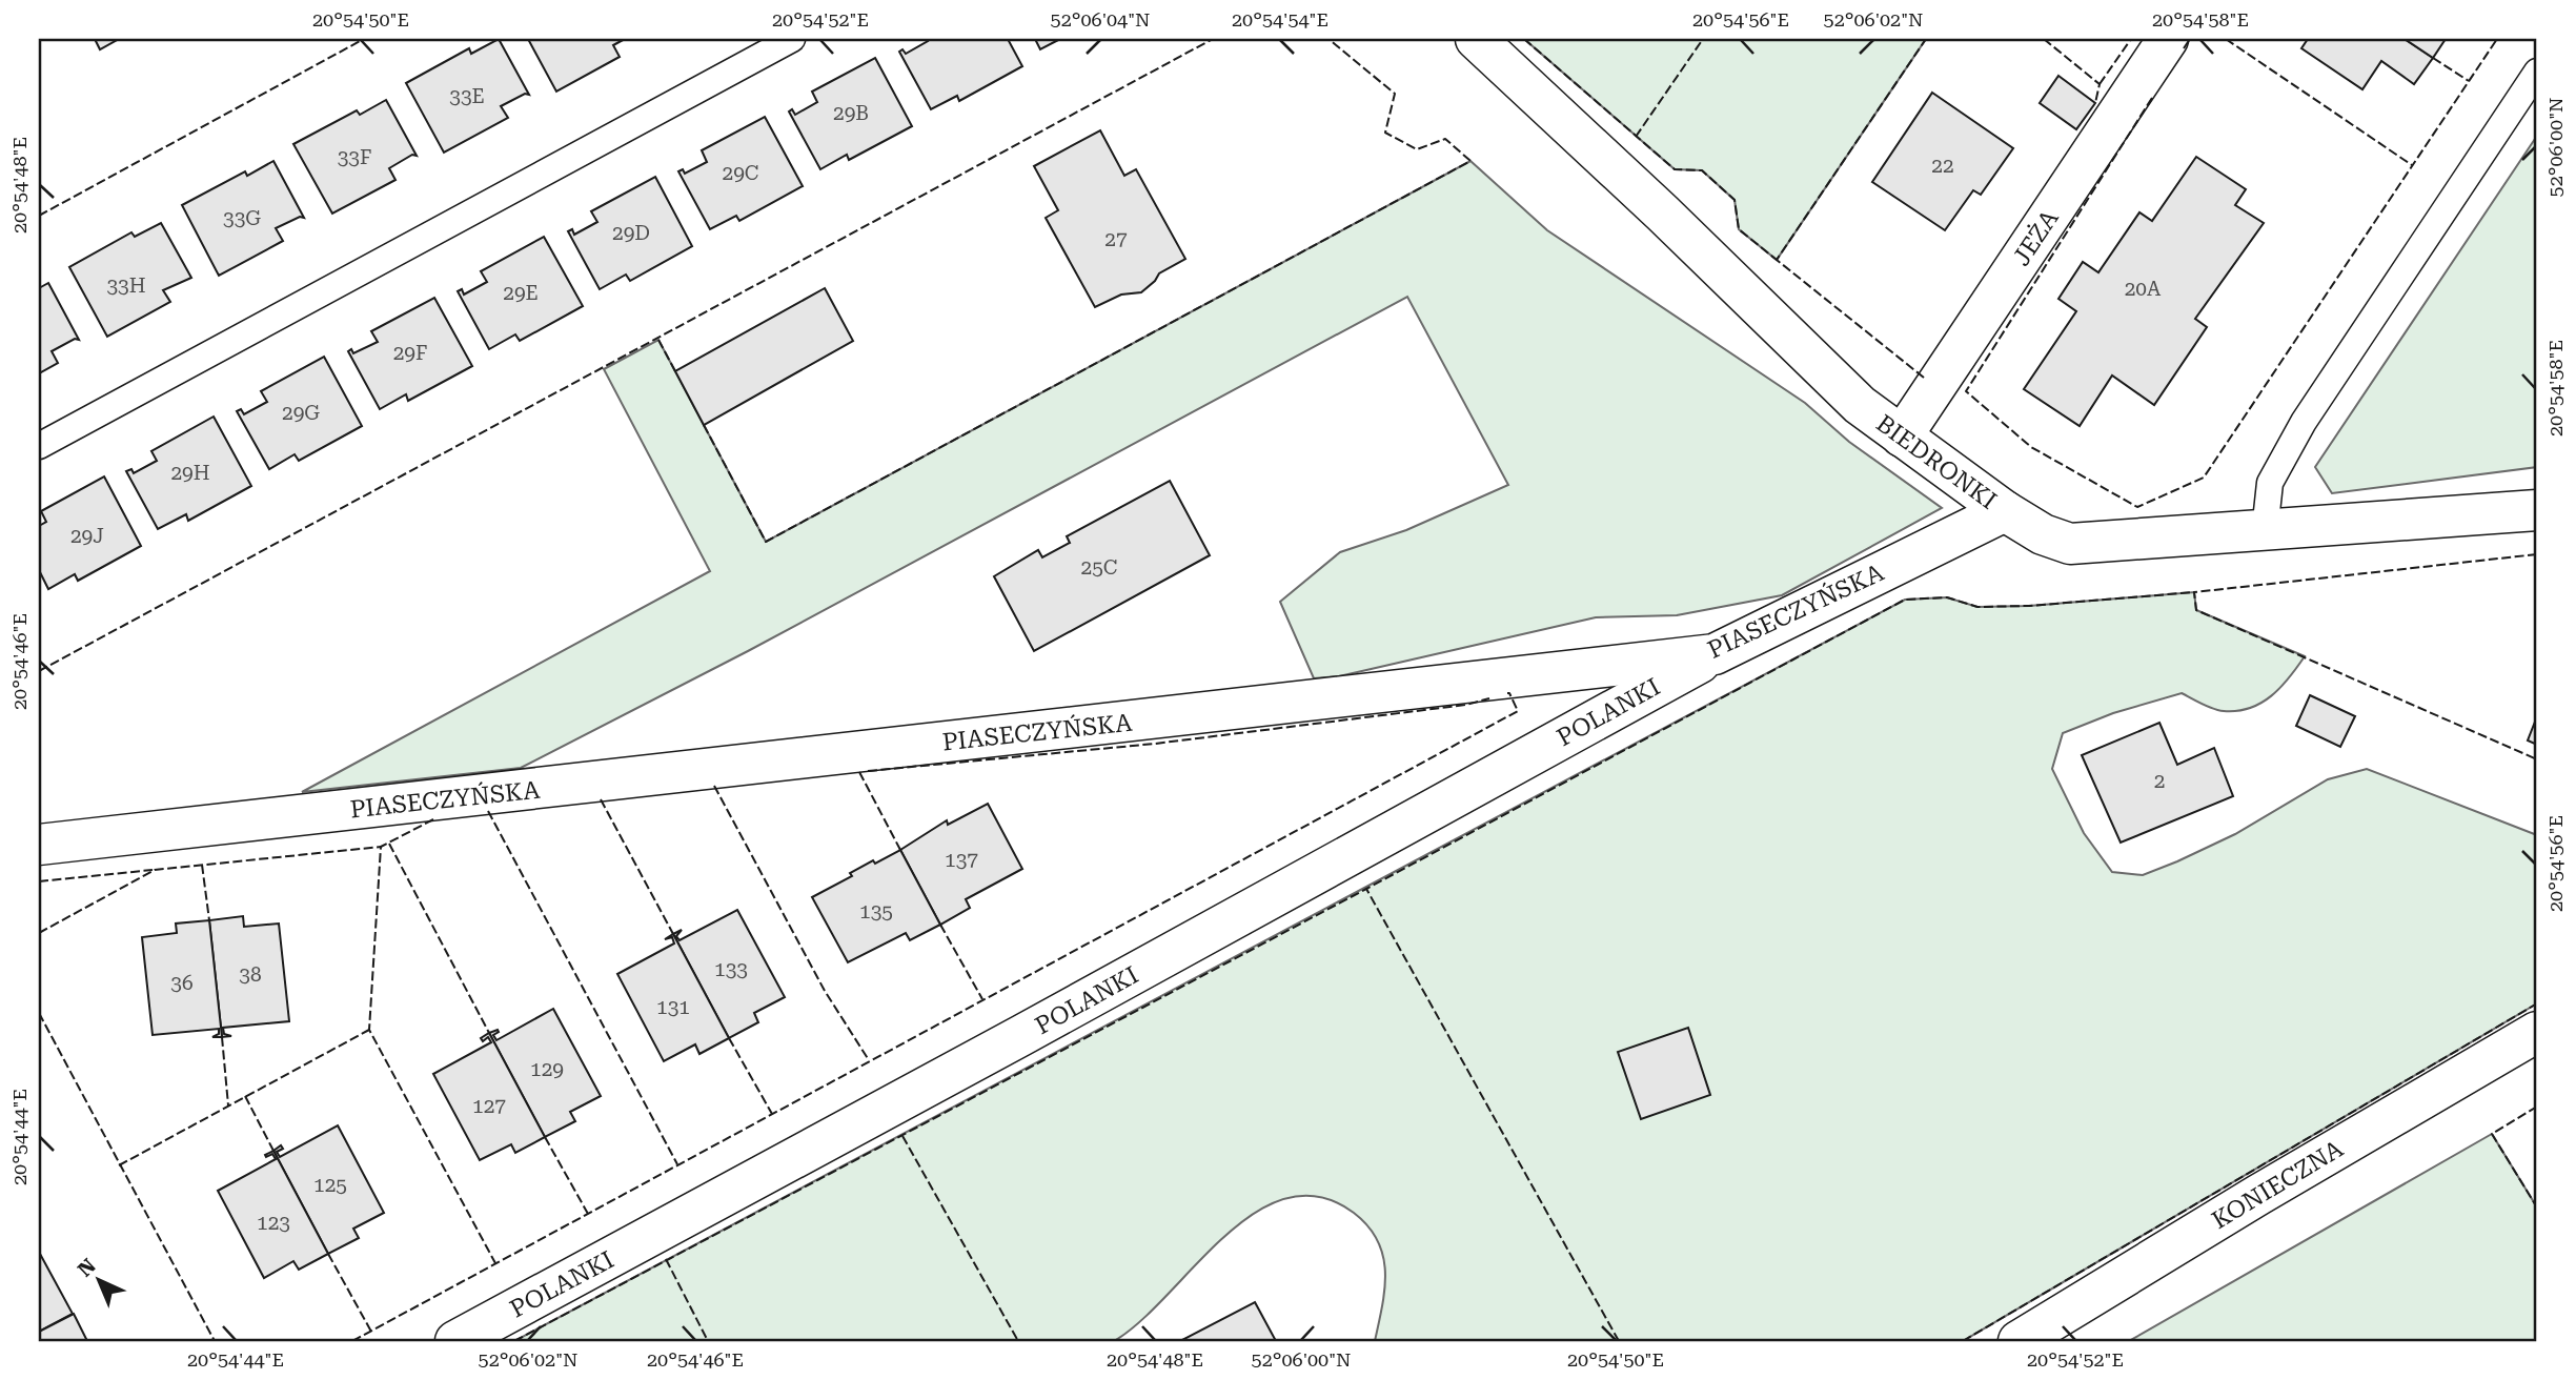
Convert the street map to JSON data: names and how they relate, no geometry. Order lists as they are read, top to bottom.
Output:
{
  "streets": {
    "street": [
      "JEŻA",
      "BIEDRONKI",
      "PIASECZYŃSKA",
      "POLANKI",
      "KONIECZNA"
    ]
  },
  "crossings": [
    ["JEŻA", "BIEDRONKI"],
    ["BIEDRONKI", "PIASECZYŃSKA"],
    ["PIASECZYŃSKA", "POLANKI"]
  ],
  "house_numbers": [
    "33E",
    "29B",
    "33F",
    "22",
    "29C",
    "33G",
    "29D",
    "27",
    "33H",
    "20A",
    "29E",
    "29F",
    "29G",
    "29H",
    "29J",
    "25C",
    "2",
    "137",
    "135",
    "133",
    "38",
    "36",
    "131",
    "129",
    "127",
    "125",
    "123"
  ],
  "north": "top left",
  "coordinates": [
    "20°54'50\"E",
    "20°54'52\"E",
    "52°06'04\"N",
    "20°54'54\"E",
    "20°54'56\"E",
    "52°06'02\"N",
    "20°54'58\"E",
    "52°06'00\"N",
    "20°54'48\"E",
    "20°54'46\"E",
    "20°54'44\"E"
  ]
}
